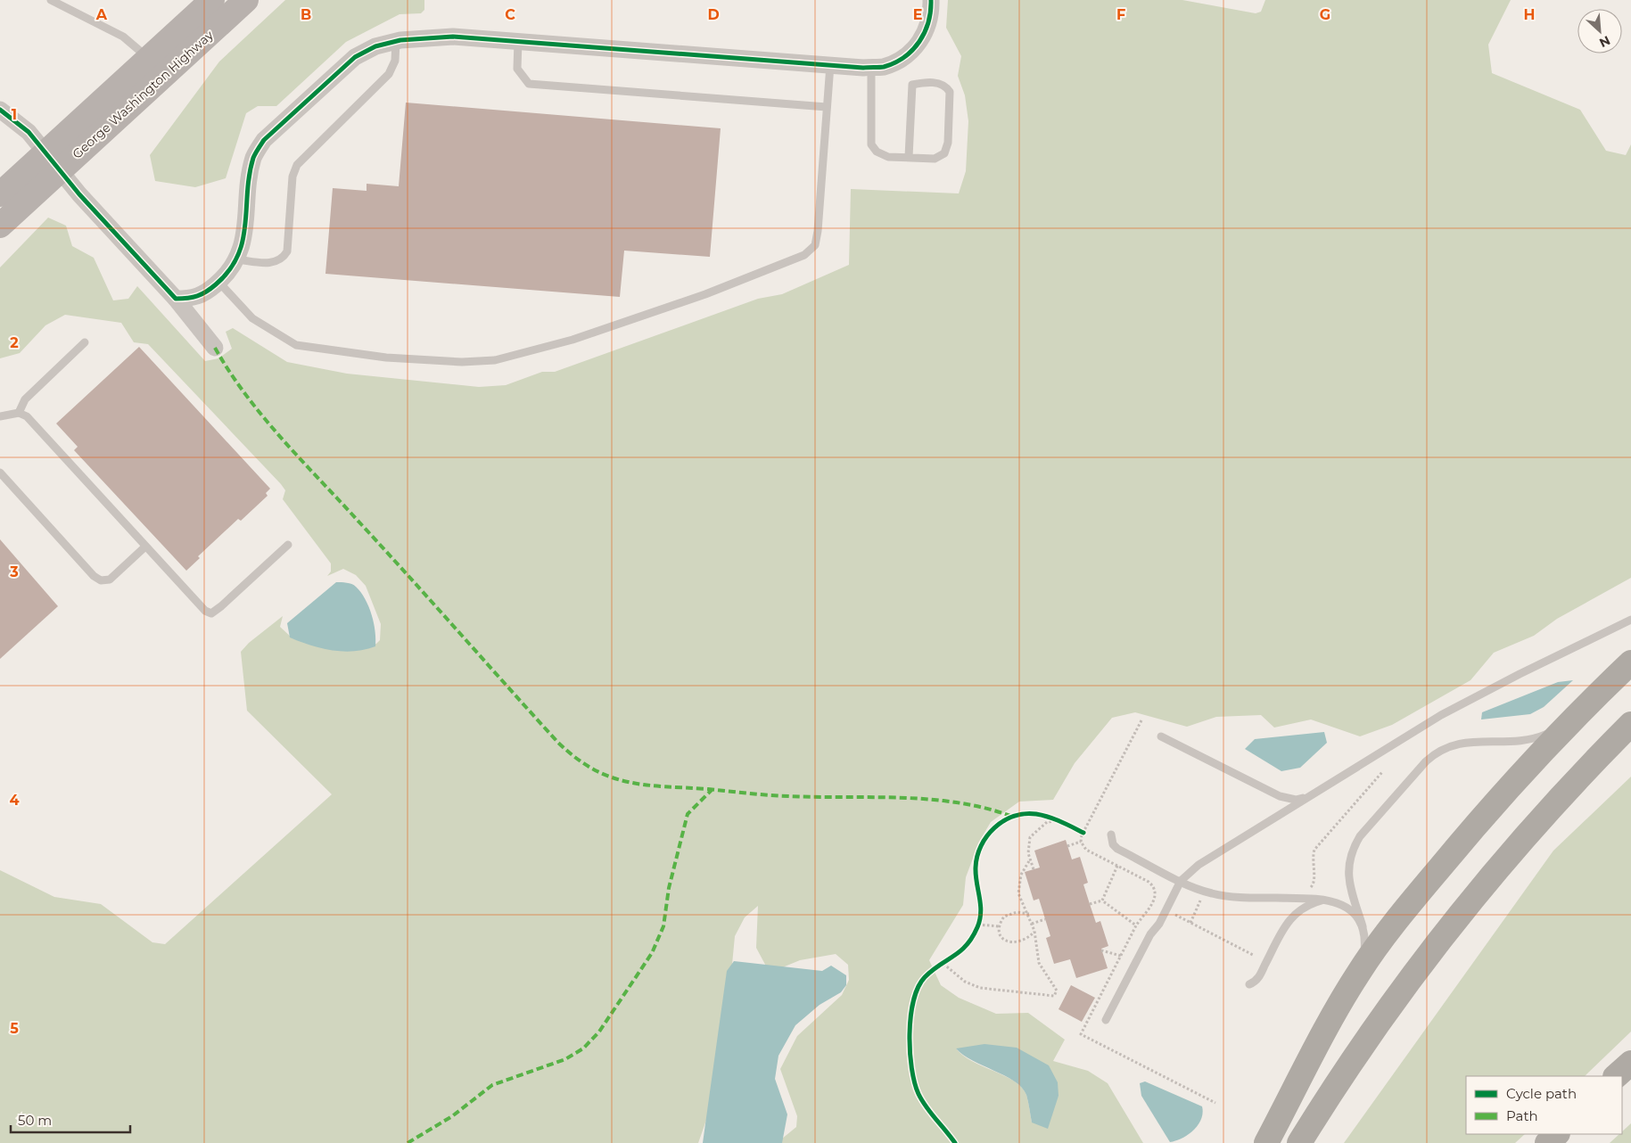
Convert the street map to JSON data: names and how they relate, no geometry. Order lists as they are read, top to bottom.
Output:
{
  "streets": {
    "main road": ["George Washington Highway"]
  },
  "legend": ["Cycle path", "Path"],
  "scale_bar": "50 m",
  "north": "bottom right",
  "grid": {
    "columns": [
      "A",
      "B",
      "C",
      "D",
      "E",
      "F",
      "G",
      "H"
    ],
    "rows": [
      "1",
      "2",
      "3",
      "4",
      "5"
    ]
  }
}
